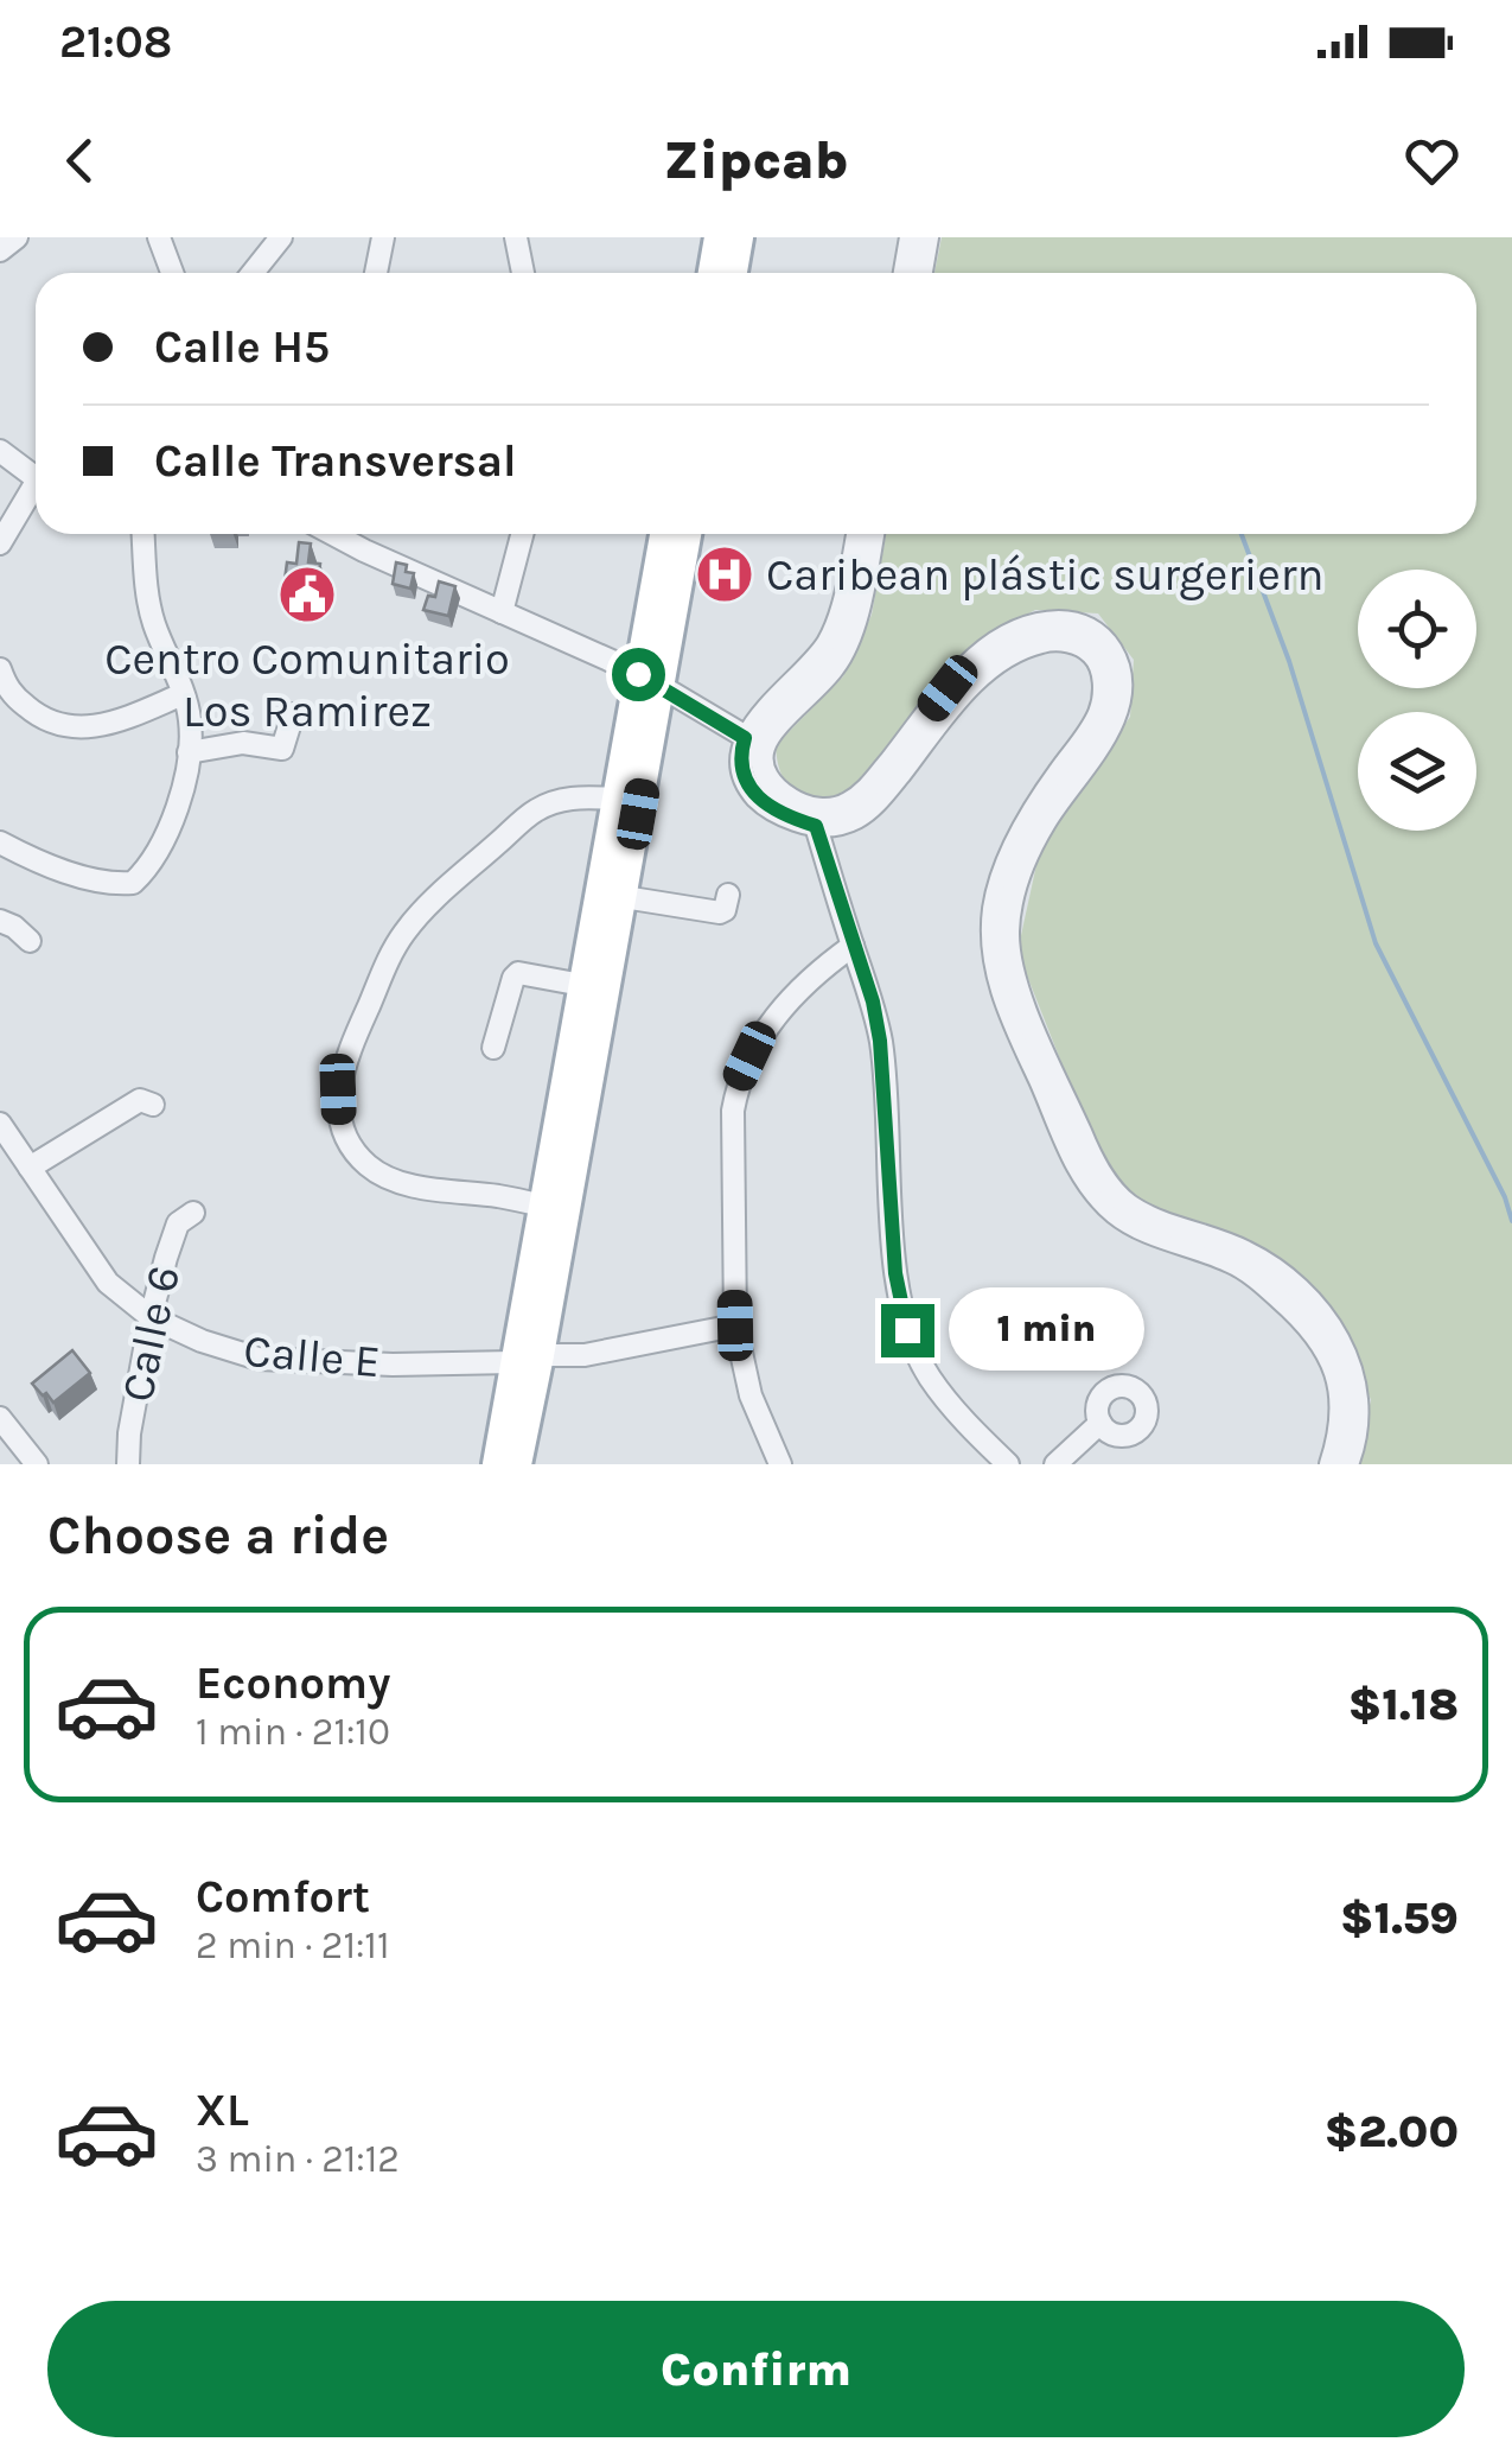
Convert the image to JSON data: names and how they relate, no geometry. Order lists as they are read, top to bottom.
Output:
{
  "streets": {
    "street": ["Calle 6", "Calle E"]
  },
  "crossings": [
    ["Calle 6", "Calle E"]
  ],
  "places": {
    "hospital": ["Caribean plástic surgeriern"],
    "public building": ["Centro Comunitario Los Ramirez"]
  },
  "page": {
    "status": "21:08",
    "header": "Zipcab",
    "banner": ["Calle H5", "Calle Transversal"],
    "bubble": "1 min",
    "heading": "Choose a ride",
    "list": [
      {
        "name": "Economy",
        "note": "1 min · 21:10",
        "value": "$1.18"
      },
      {
        "name": "Comfort",
        "note": "2 min · 21:11",
        "value": "$1.59"
      },
      {
        "name": "XL",
        "note": "3 min · 21:12",
        "value": "$2.00"
      }
    ],
    "buttons": "Confirm"
  }
}
